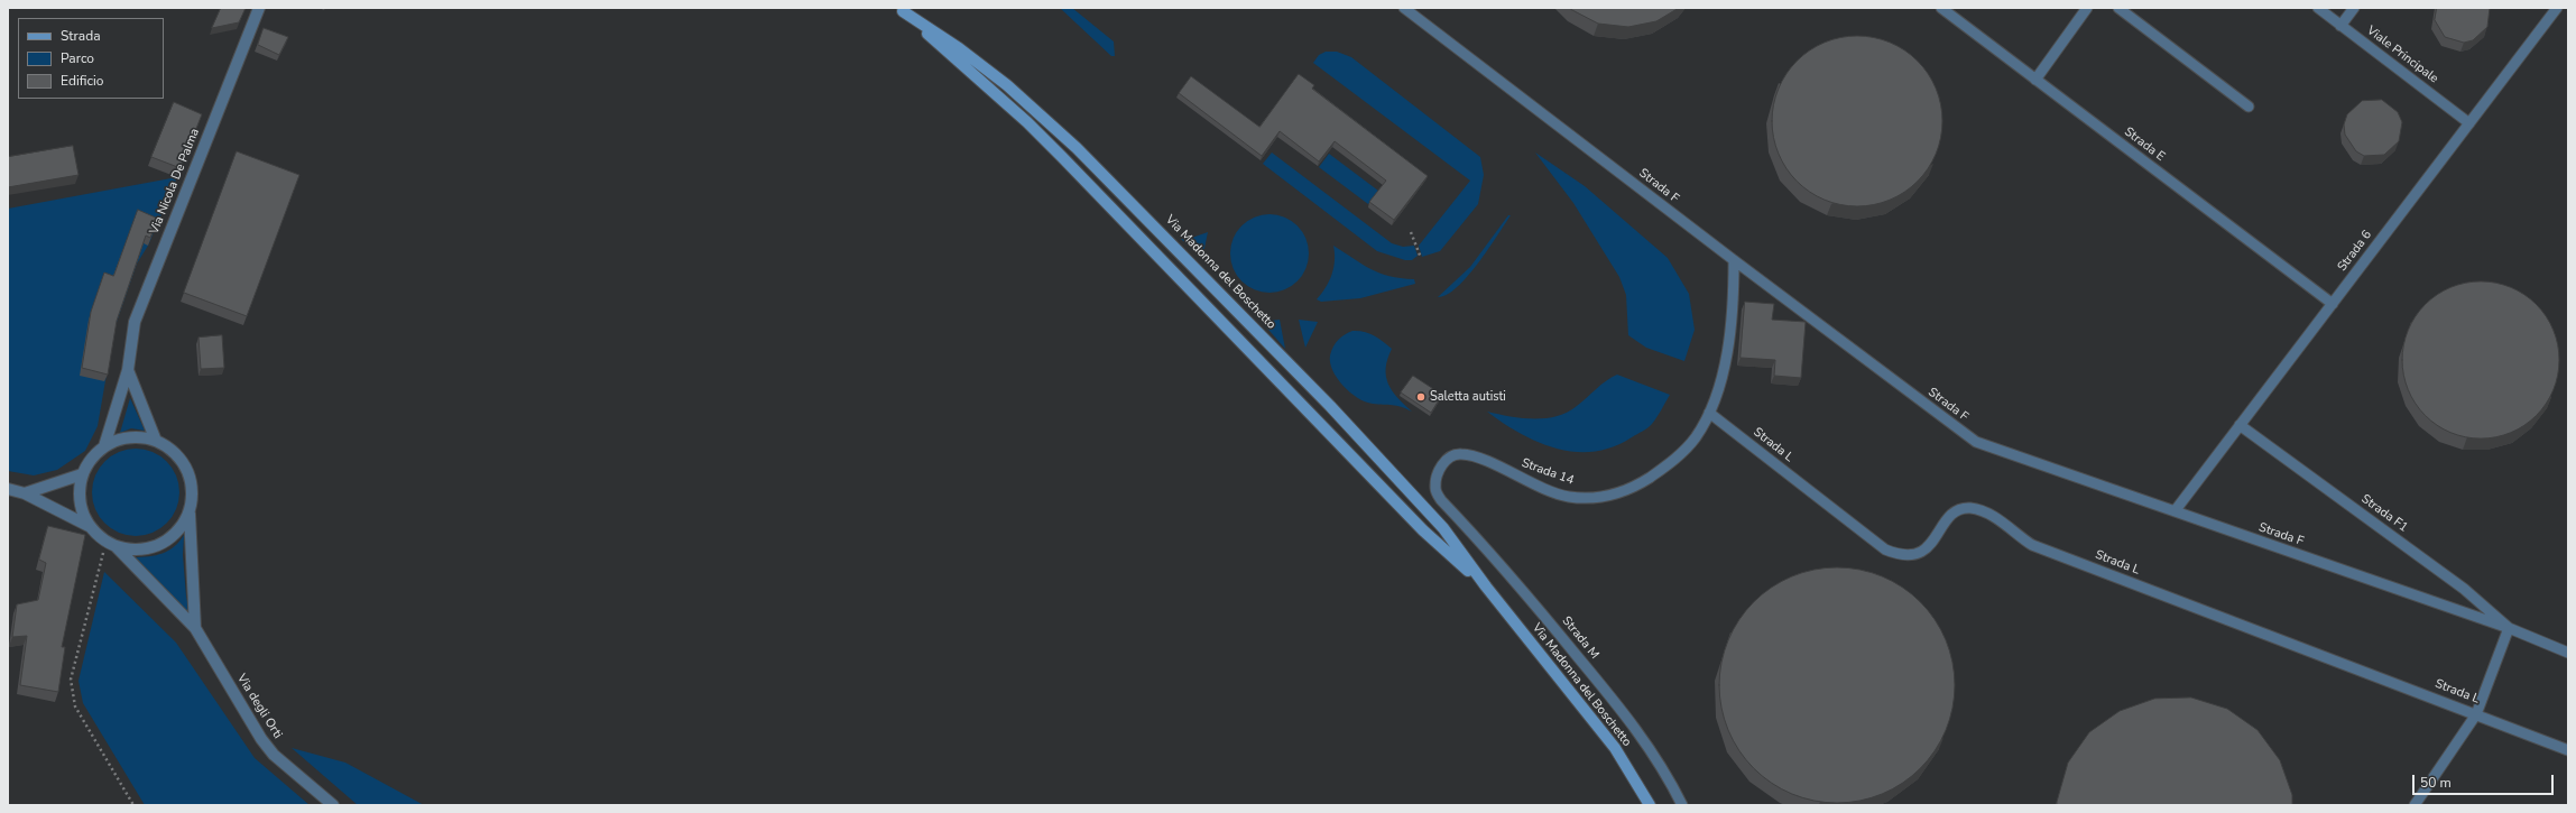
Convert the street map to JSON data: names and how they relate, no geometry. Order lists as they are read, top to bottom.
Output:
{
  "streets": {
    "main road": ["Via Madonna del Boschetto"],
    "street": ["Via Nicola De Palma", "Via degli Orti"],
    "lane": [
      "Viale Principale",
      "Strada E",
      "Strada F",
      "Strada 6",
      "Strada L",
      "Strada 14",
      "Strada F1",
      "Strada M"
    ]
  },
  "crossings": [
    ["Viale Principale", "Strada 6"],
    ["Strada E", "Strada 6"],
    ["Via Nicola De Palma", "Via degli Orti"],
    ["Strada F", "Strada 6"],
    ["Strada F", "Strada 14"],
    ["Strada F", "Strada F1"],
    ["Strada 6", "Strada F1"],
    ["Strada L", "Strada 14"],
    ["Strada 14", "Strada M"]
  ],
  "places": ["Saletta autisti"],
  "legend": ["Strada", "Parco", "Edificio"],
  "scale_bar": "50 m"
}
